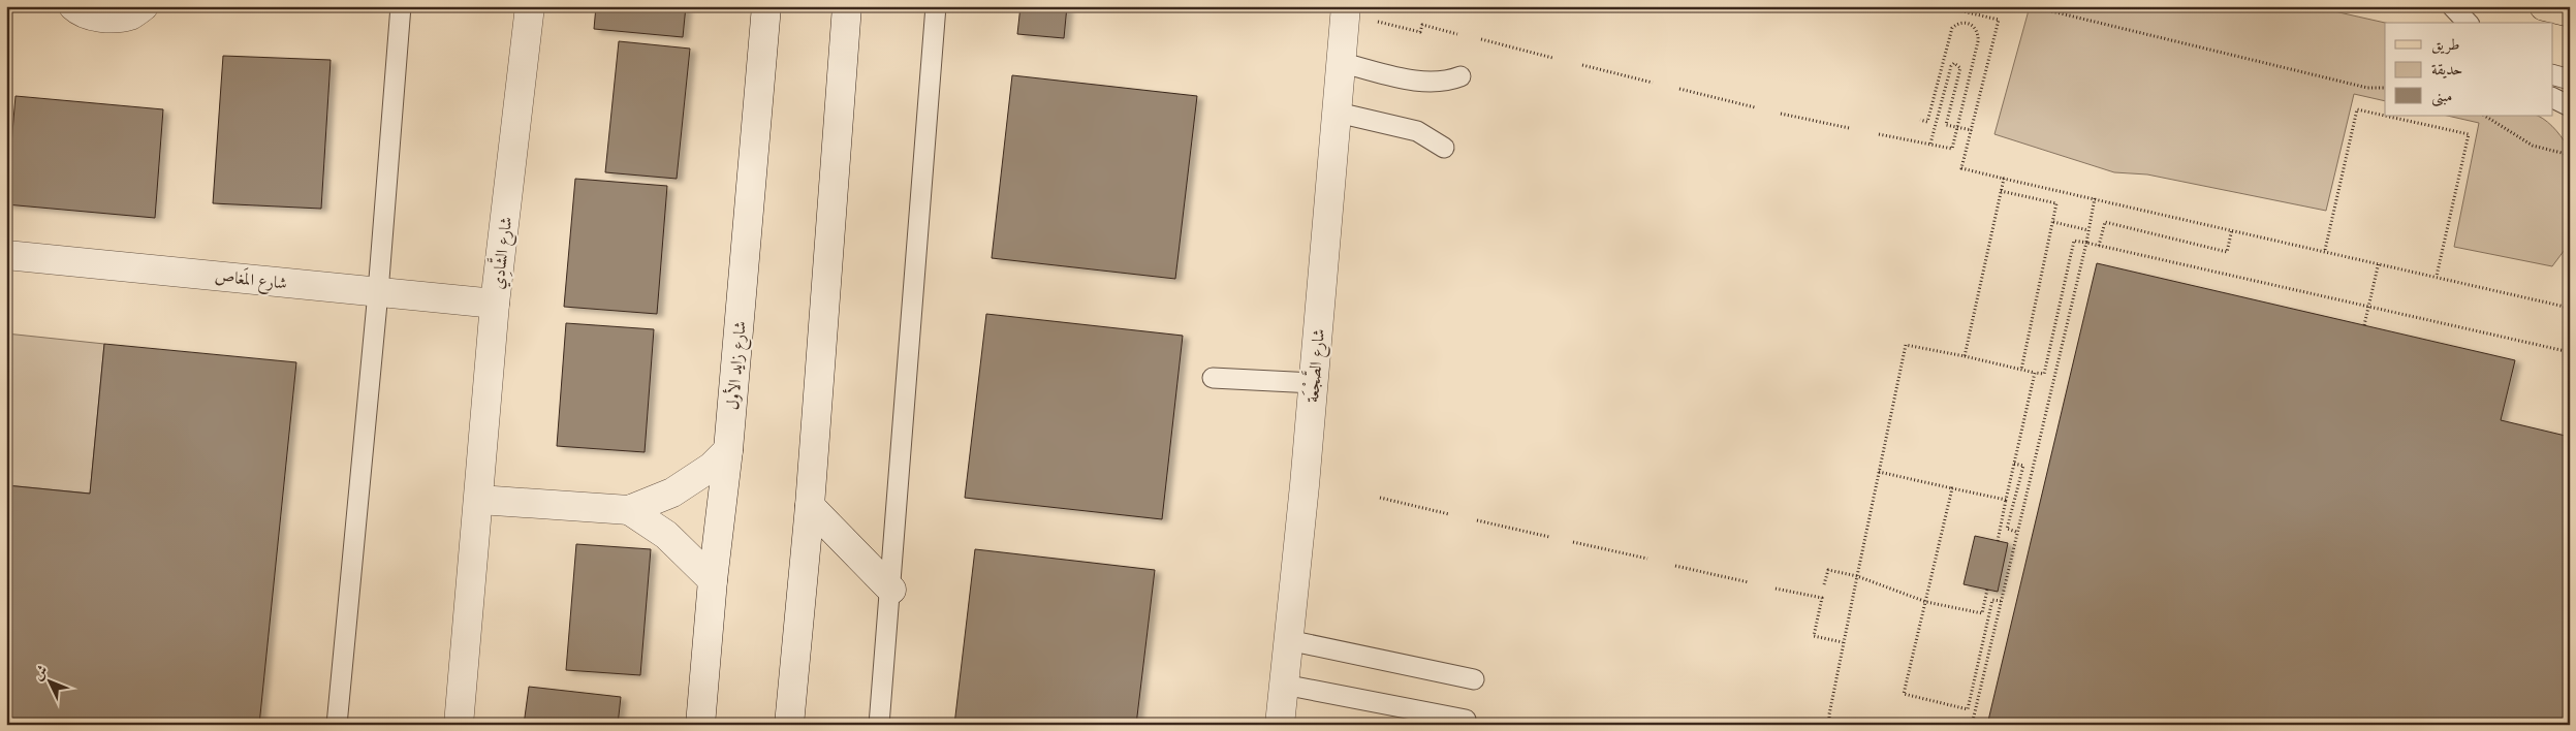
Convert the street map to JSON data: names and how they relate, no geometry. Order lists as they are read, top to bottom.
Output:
{
  "streets": {
    "street": [
      "شارع الشَّادِي",
      "شارع المَغاص",
      "شارع زايد الأول",
      "شارع الصَّجْعَة"
    ]
  },
  "crossings": [
    ["شارع الشَّادِي", "شارع المَغاص"]
  ],
  "legend": ["طريق", "حديقة", "مبنى"],
  "north": "top left"
}
